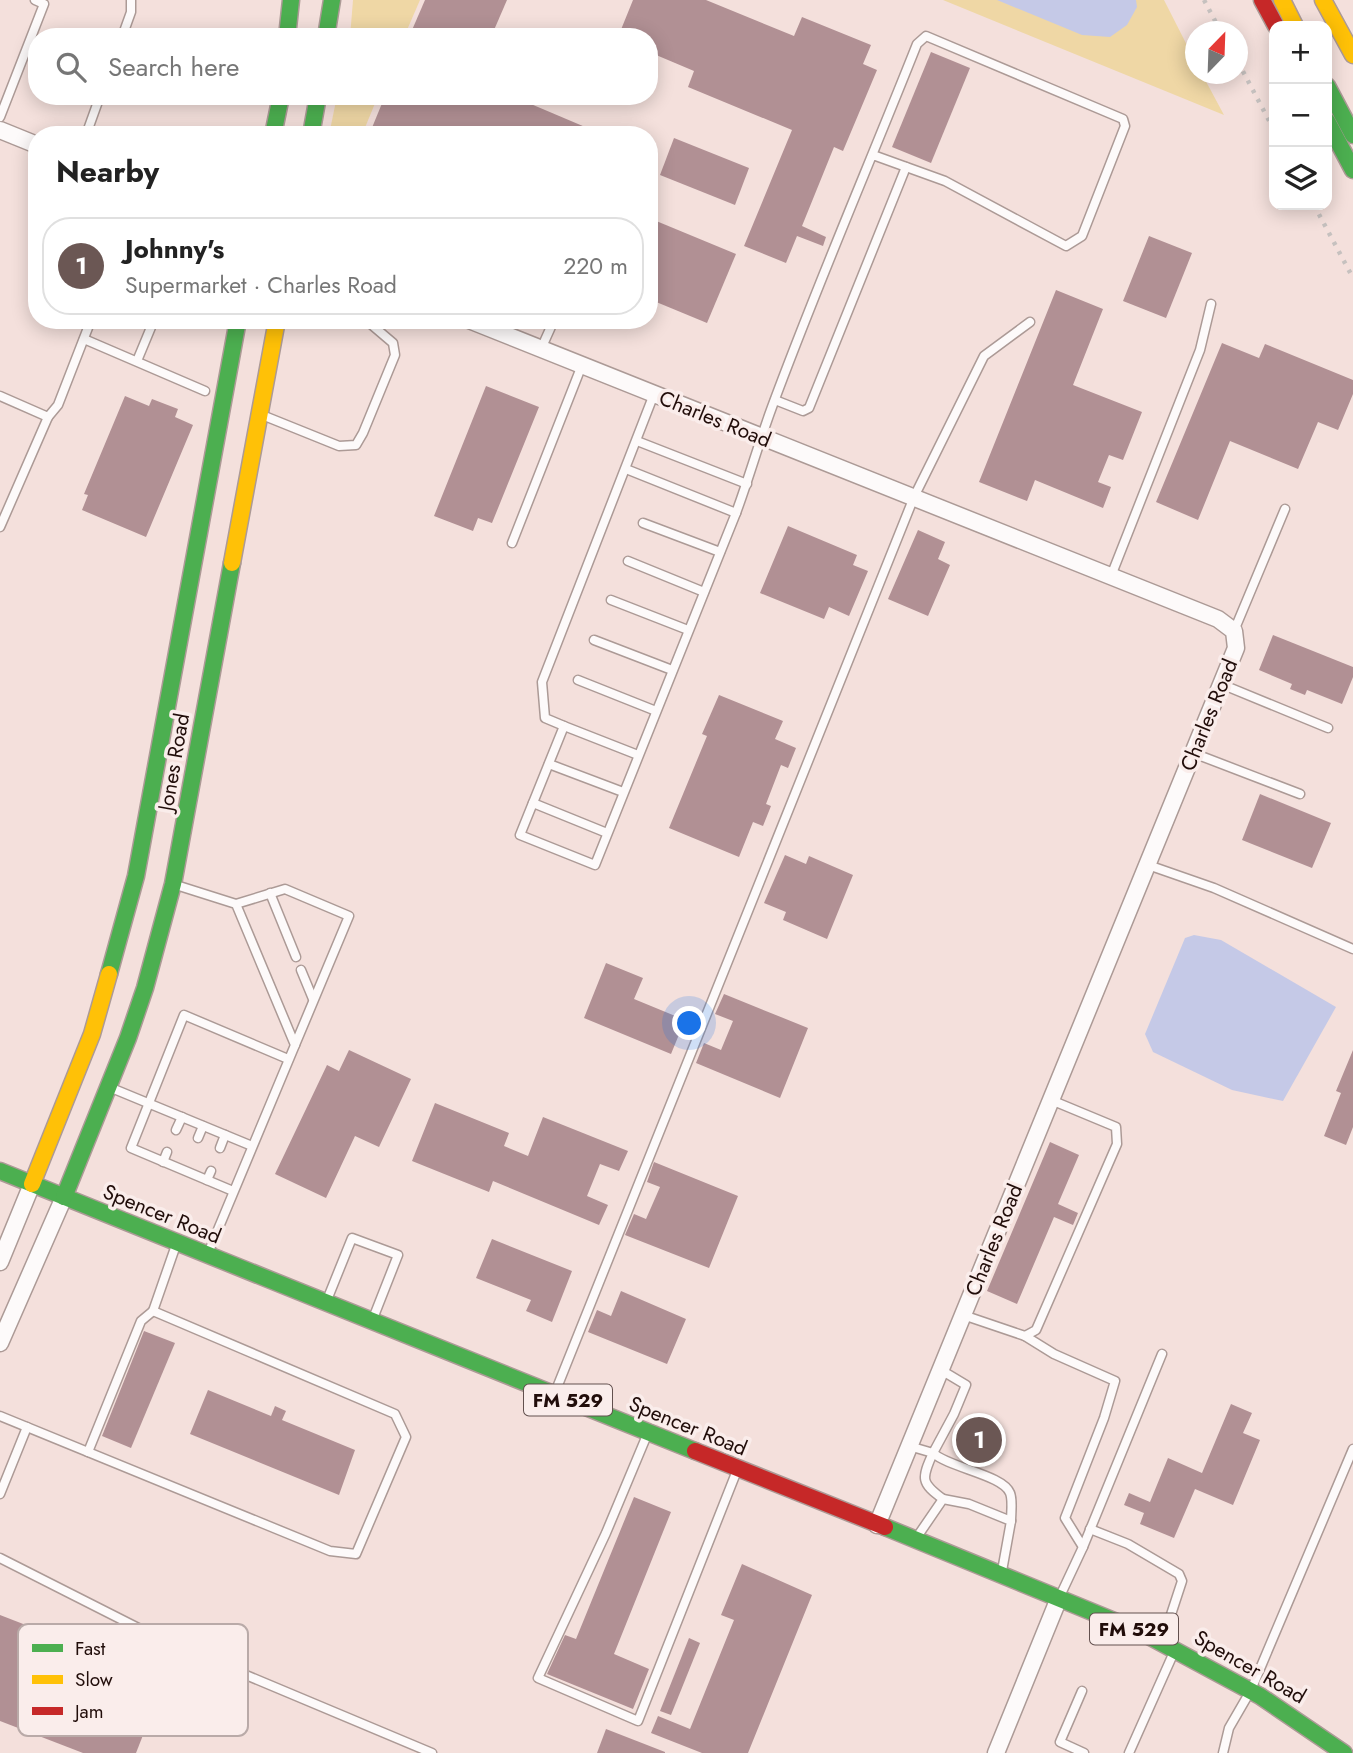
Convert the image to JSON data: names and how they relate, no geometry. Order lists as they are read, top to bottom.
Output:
{
  "streets": {
    "main road": ["Jones Road", "Spencer Road", "FM 529"],
    "street": ["Charles Road"]
  },
  "crossings": [
    ["Charles Road", "Spencer Road"],
    ["Jones Road", "Spencer Road"]
  ],
  "legend": ["Fast", "Slow", "Jam"],
  "north": "top right",
  "page": {
    "map_buttons": ["+", "−"],
    "search": "Search here",
    "heading": "Nearby",
    "list": [
      {
        "mark": "1",
        "name": "Johnny's",
        "note": "Supermarket · Charles Road",
        "value": "220 m"
      }
    ],
    "pins": "1"
  }
}
